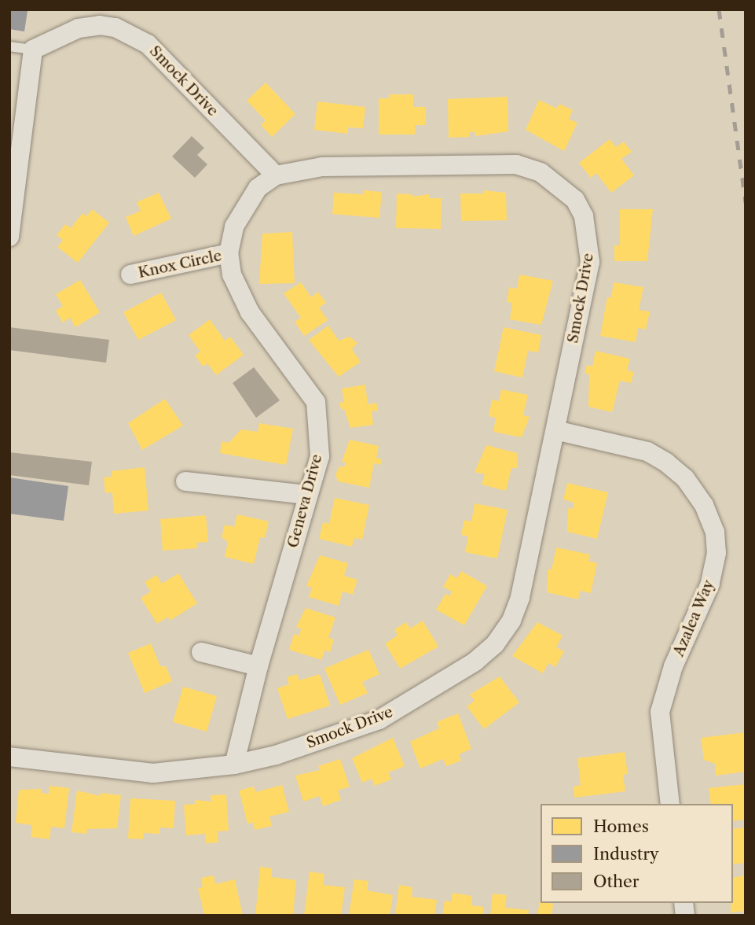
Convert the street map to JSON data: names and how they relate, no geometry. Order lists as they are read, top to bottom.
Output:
{
  "streets": {
    "street": [
      "Smock Drive",
      "Knox Circle",
      "Geneva Drive",
      "Azalea Way"
    ]
  },
  "crossings": [
    ["Smock Drive", "Geneva Drive"],
    ["Smock Drive", "Azalea Way"],
    ["Knox Circle", "Geneva Drive"]
  ],
  "legend": ["Homes", "Industry", "Other"]
}
